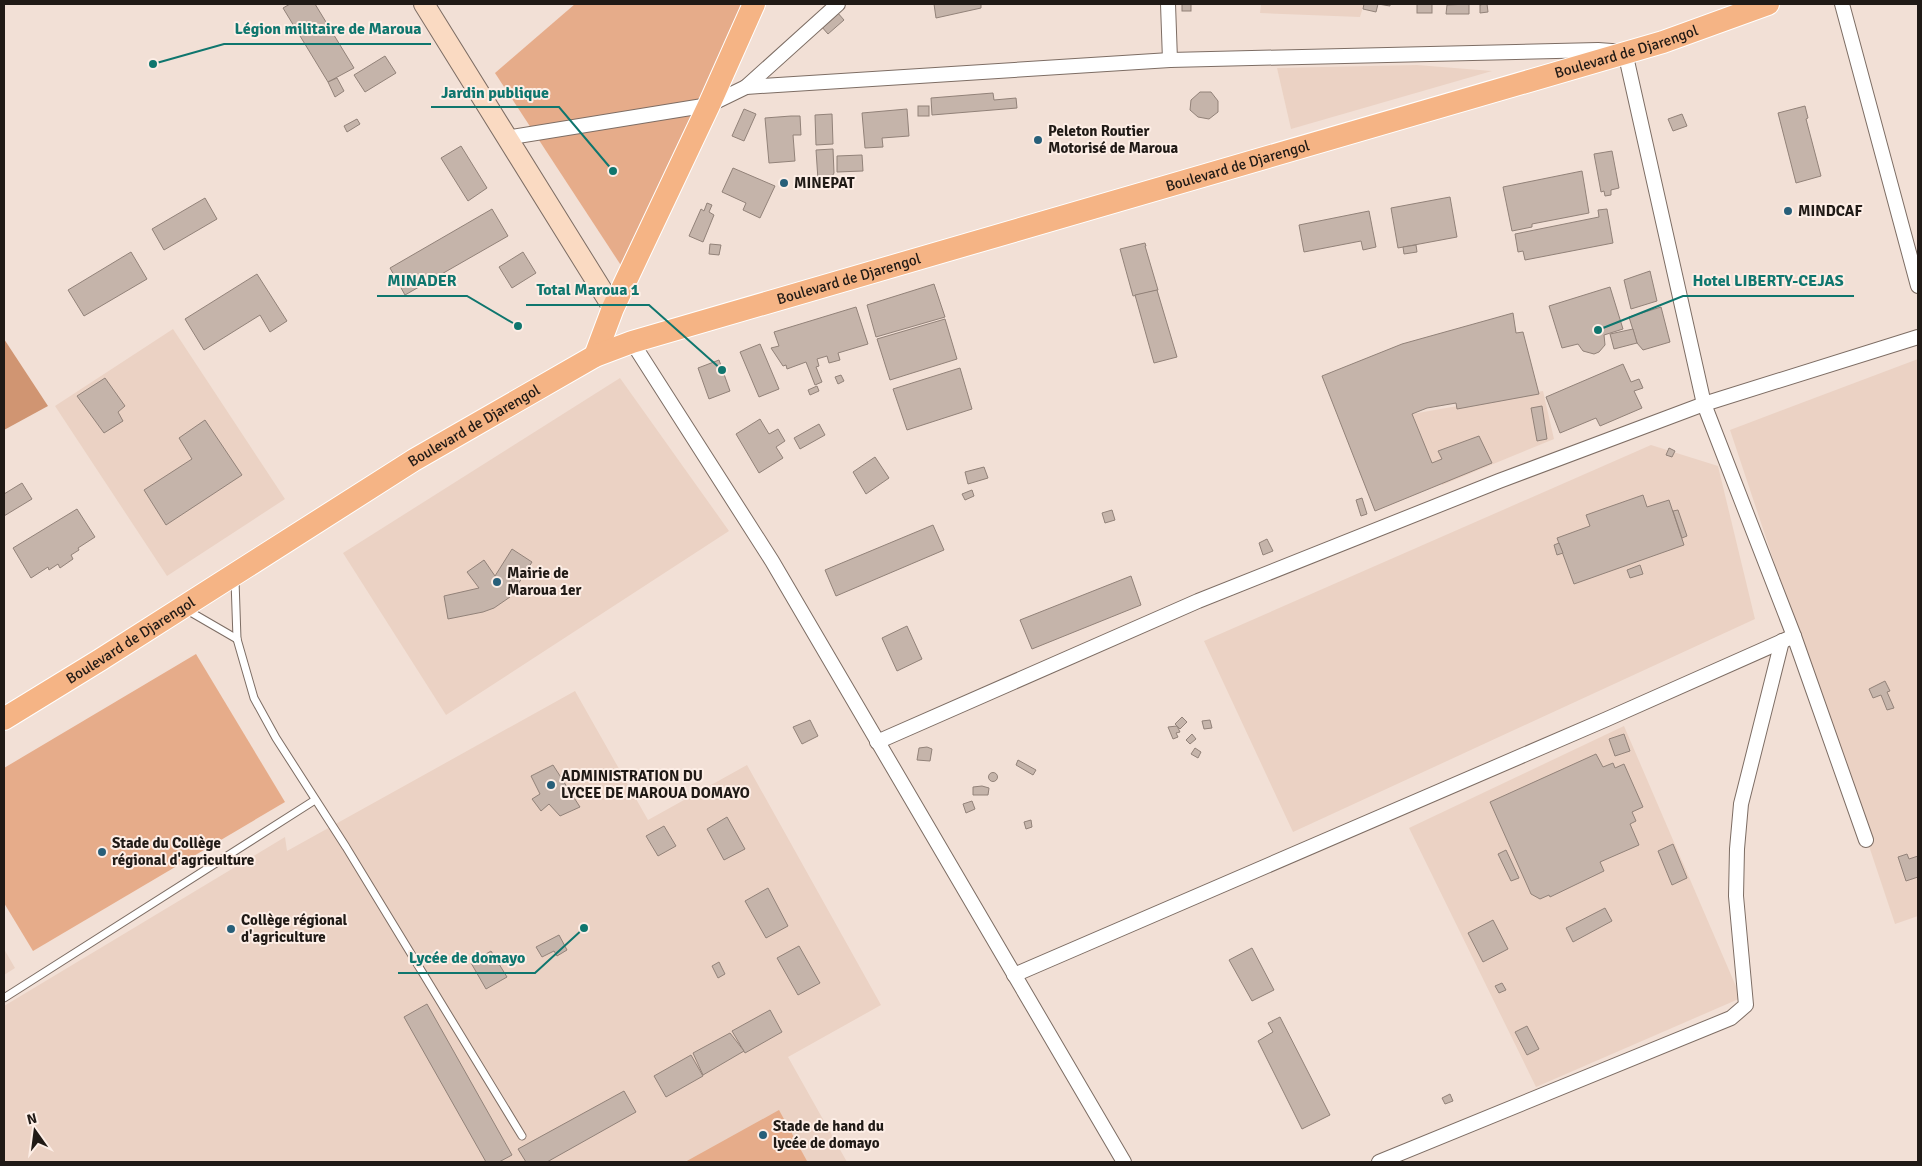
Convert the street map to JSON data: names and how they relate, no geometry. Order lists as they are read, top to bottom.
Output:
{
  "streets": {
    "main road": ["Boulevard de Djarengol"]
  },
  "places": [
    "Légion militaire de Maroua",
    "Peleton Routier Motorisé de Maroua",
    "Jardin publique",
    "MINEPAT",
    "MINDCAF",
    "MINADER",
    "Hotel LIBERTY-CEJAS",
    "Total Maroua 1",
    "Mairie de Maroua 1er",
    "ADMINISTRATION DU LYCEE DE MAROUA DOMAYO",
    "Stade du Collège régional d'agriculture",
    "Lycée de domayo",
    "Collège régional d'agriculture",
    "Stade de hand du lycée de domayo"
  ],
  "north": "top"
}
